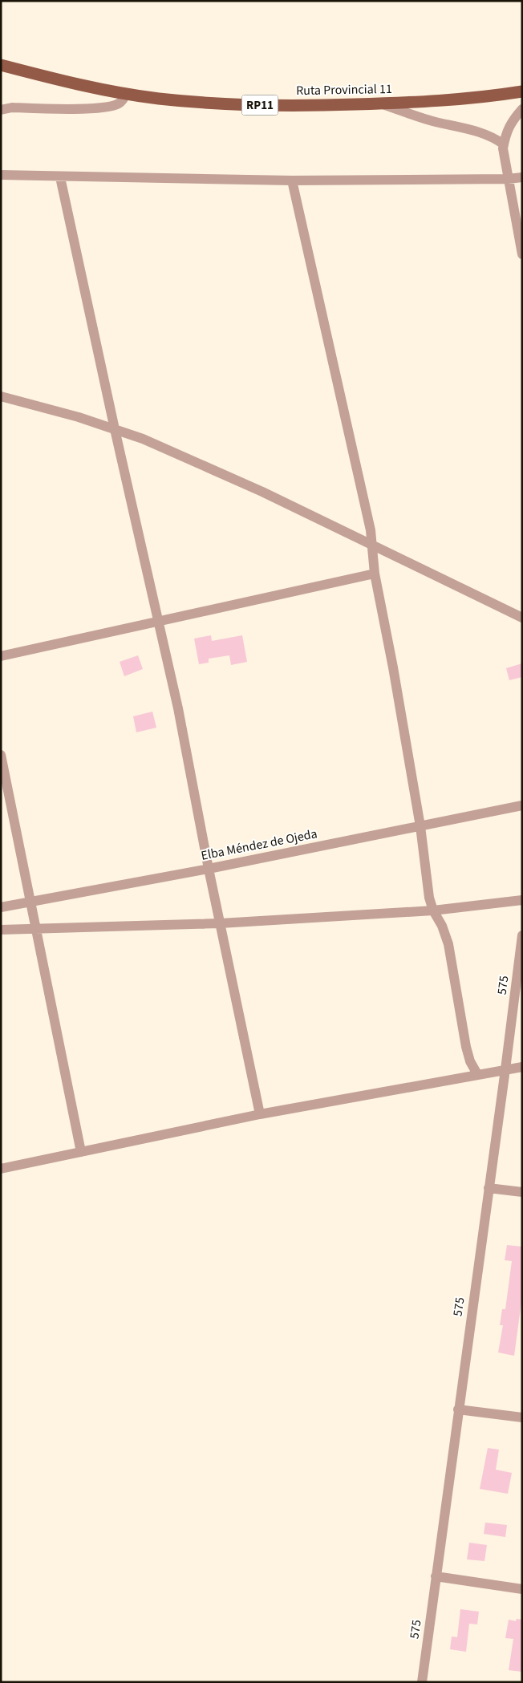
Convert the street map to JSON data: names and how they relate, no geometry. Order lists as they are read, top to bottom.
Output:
{
  "streets": {
    "main road": ["Ruta Provincial 11", "RP11"],
    "street": ["Elba Méndez de Ojeda", "575"]
  }
}
